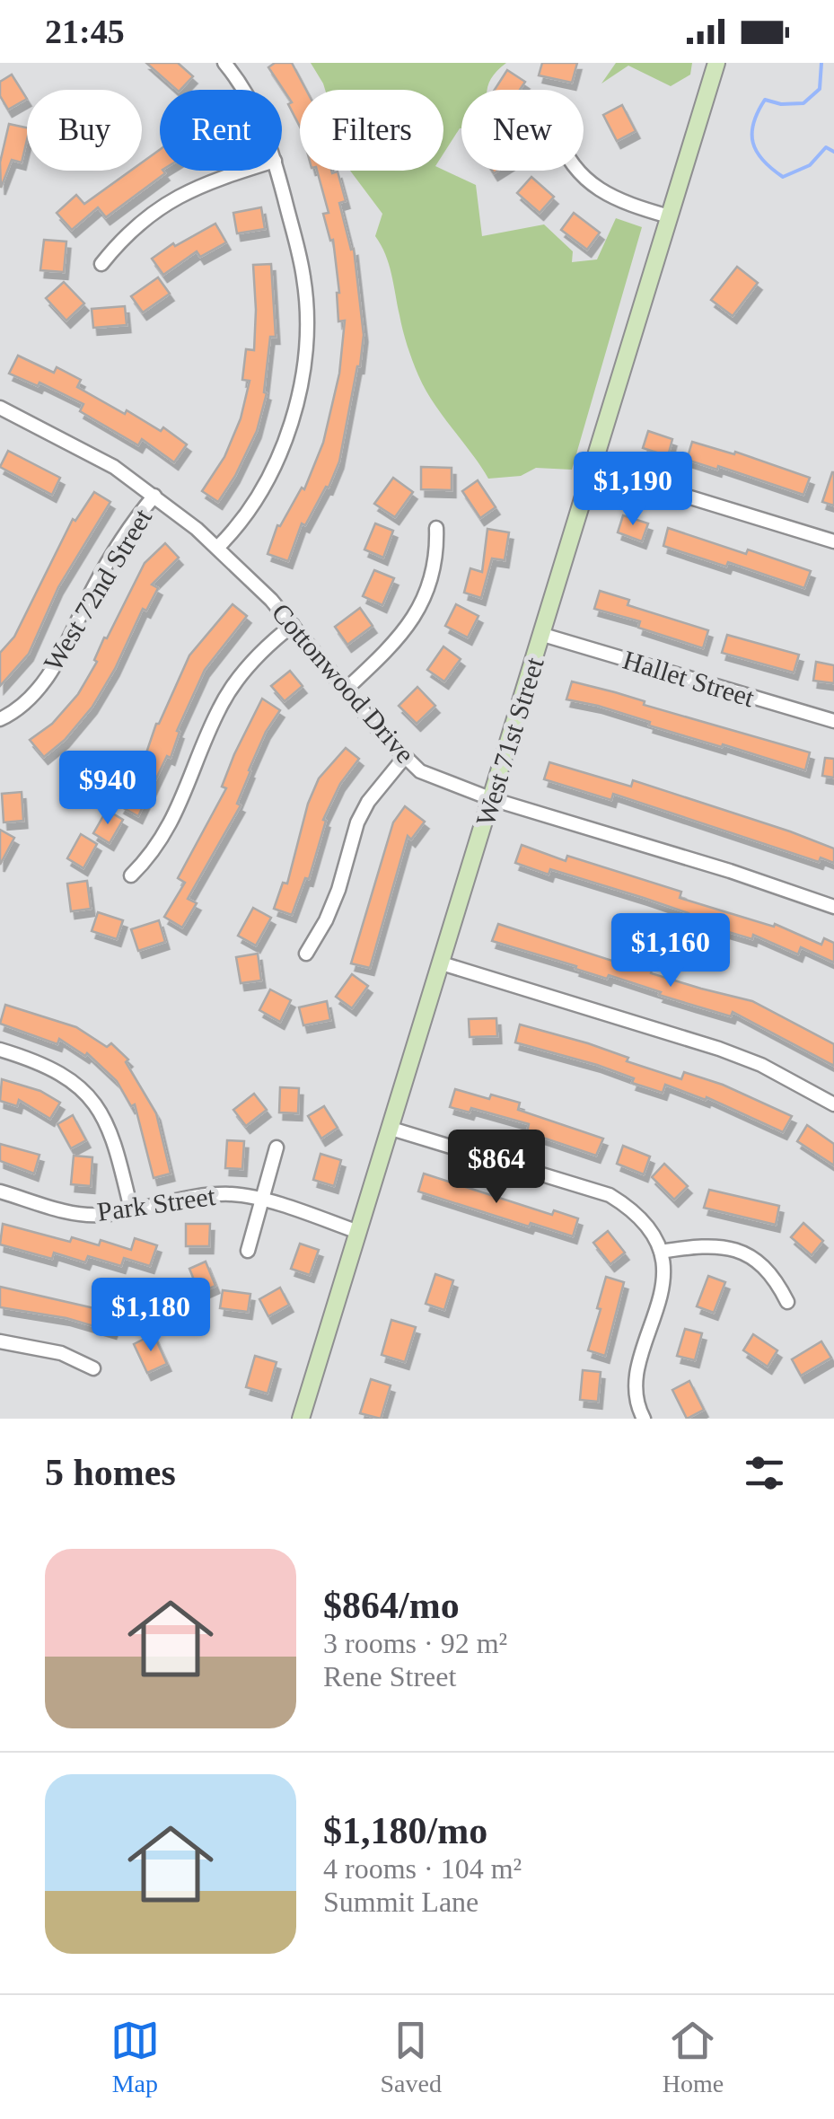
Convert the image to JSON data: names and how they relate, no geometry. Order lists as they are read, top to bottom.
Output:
{
  "streets": {
    "street": [
      "West 72nd Street",
      "Hallet Street",
      "Cottonwood Drive",
      "West 71st Street",
      "Park Street"
    ]
  },
  "crossings": [
    ["West 72nd Street", "Cottonwood Drive"],
    ["Hallet Street", "West 71st Street"],
    ["Cottonwood Drive", "West 71st Street"],
    ["West 71st Street", "Park Street"]
  ],
  "page": {
    "status": "21:45",
    "chip": [
      "Buy",
      "Rent",
      "Filters",
      "New"
    ],
    "price": [
      "$1,190",
      "$940",
      "$1,160",
      "$864",
      "$1,180"
    ],
    "heading": "5 homes",
    "list": [
      {
        "name": "$864/mo",
        "note": "3 rooms · 92 m² · Rene Street"
      },
      {
        "name": "$1,180/mo",
        "note": "4 rooms · 104 m² · Summit Lane"
      }
    ],
    "tabs": ["Map", "Saved", "Home"]
  }
}
